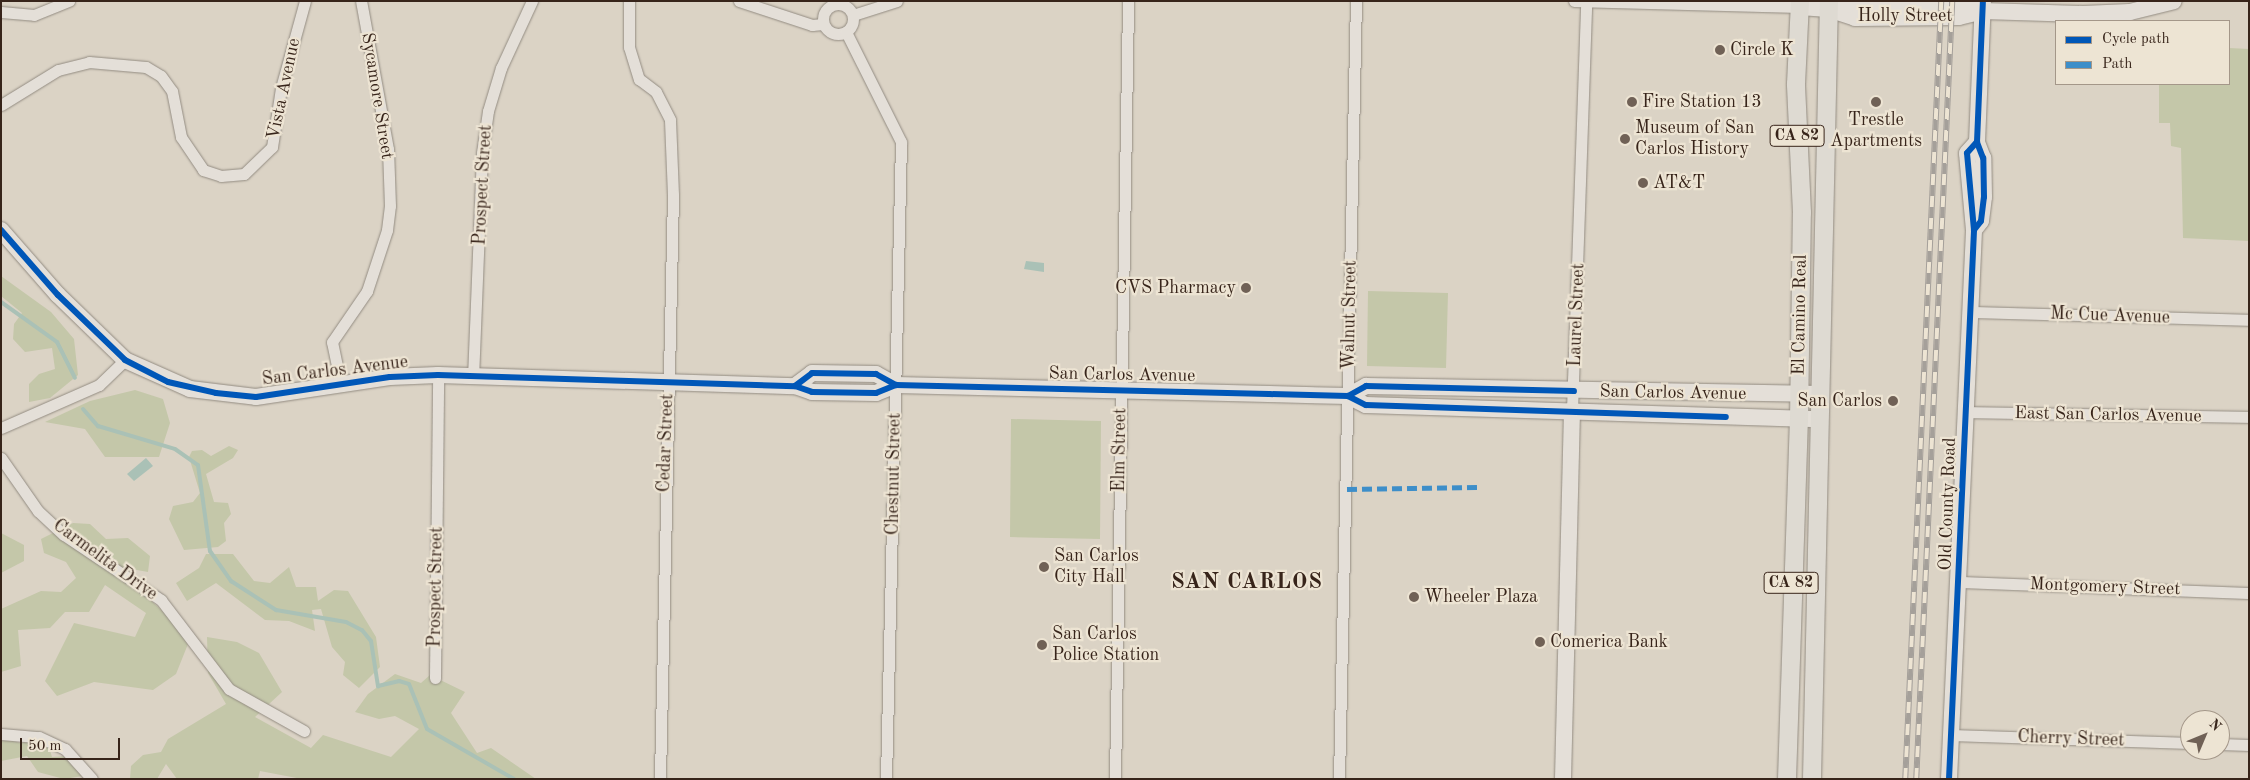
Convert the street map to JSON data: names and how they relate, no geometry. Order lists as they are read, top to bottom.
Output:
{
  "streets": {
    "main road": [
      "Holly Street",
      "CA 82",
      "Laurel Street",
      "El Camino Real",
      "San Carlos Avenue",
      "Old County Road"
    ],
    "street": [
      "Vista Avenue",
      "Sycamore Street",
      "Prospect Street",
      "Walnut Street",
      "Mc Cue Avenue",
      "East San Carlos Avenue",
      "Cedar Street",
      "Elm Street",
      "Chestnut Street",
      "Carmelita Drive",
      "Montgomery Street",
      "Cherry Street"
    ]
  },
  "crossings": [
    ["Holly Street", "Laurel Street"],
    ["Holly Street", "El Camino Real"],
    ["Holly Street", "Old County Road"],
    ["Sycamore Street", "San Carlos Avenue"],
    ["Prospect Street", "San Carlos Avenue"],
    ["Walnut Street", "San Carlos Avenue"],
    ["Laurel Street", "San Carlos Avenue"],
    ["El Camino Real", "San Carlos Avenue"],
    ["Mc Cue Avenue", "Old County Road"],
    ["San Carlos Avenue", "Cedar Street"],
    ["San Carlos Avenue", "Elm Street"],
    ["San Carlos Avenue", "Chestnut Street"],
    ["East San Carlos Avenue", "Old County Road"],
    ["Old County Road", "Montgomery Street"],
    ["Old County Road", "Cherry Street"]
  ],
  "districts": ["SAN CARLOS"],
  "places": [
    "Circle K",
    "Fire Station 13",
    "Trestle Apartments",
    "Museum of San Carlos History",
    "AT&T",
    "CVS Pharmacy",
    "San Carlos",
    "San Carlos City Hall",
    "Wheeler Plaza",
    "Comerica Bank",
    "San Carlos Police Station"
  ],
  "legend": ["Cycle path", "Path"],
  "scale_bar": "50 m",
  "north": "top right"
}
